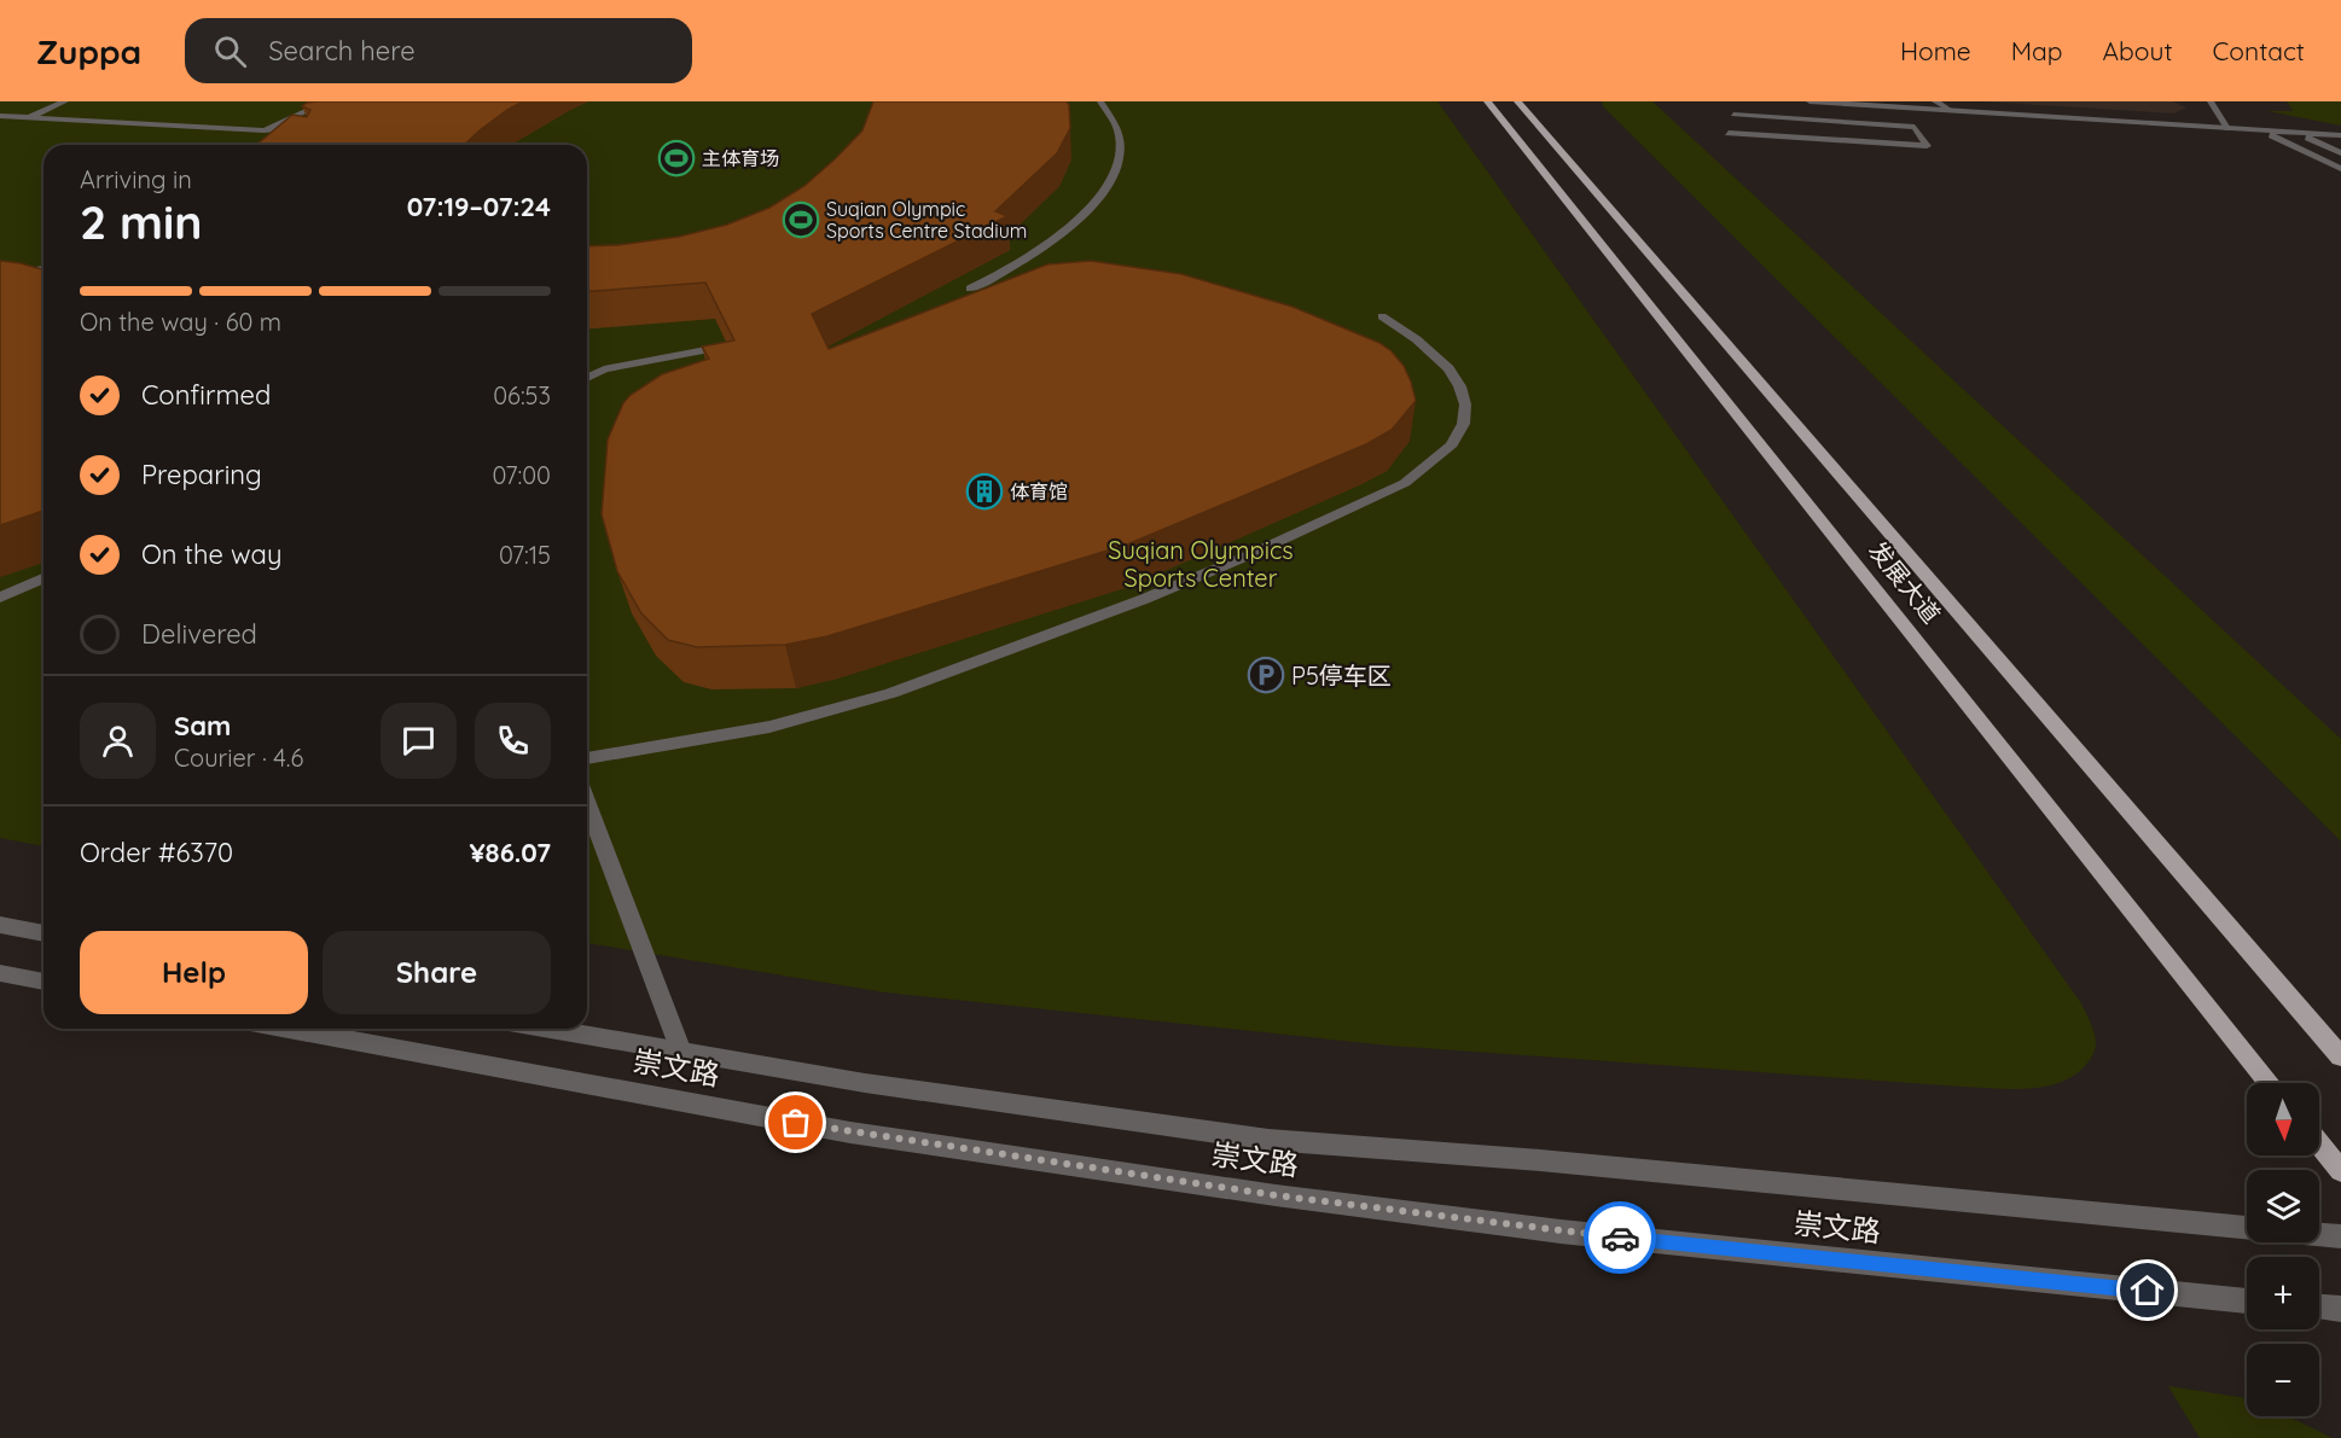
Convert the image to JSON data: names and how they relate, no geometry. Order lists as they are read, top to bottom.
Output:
{
  "streets": {
    "main road": ["发展大道"],
    "street": ["崇文路"]
  },
  "parks": ["Suqian Olympics Sports Center"],
  "places": {
    "sports": ["主体育场", "Suqian Olympic Sports Centre Stadium"],
    "building": ["体育馆"],
    "parking": ["P5停车区"]
  },
  "north": "bottom",
  "page": {
    "header": "Zuppa",
    "search": "Search here",
    "nav": [
      "Home",
      "Map",
      "About",
      "Contact"
    ],
    "heading": ["2 min", "Arriving in", "07:19–07:24"],
    "panel": [
      "Sam",
      "Courier · 4.6",
      "Order #6370",
      "¥86.07"
    ],
    "bar": "On the way · 60 m",
    "list": [
      ["Confirmed", "06:53"],
      ["Preparing", "07:00"],
      ["On the way", "07:15"],
      "Delivered"
    ],
    "buttons": ["Help", "Share"],
    "map_buttons": ["+", "−"]
  }
}
